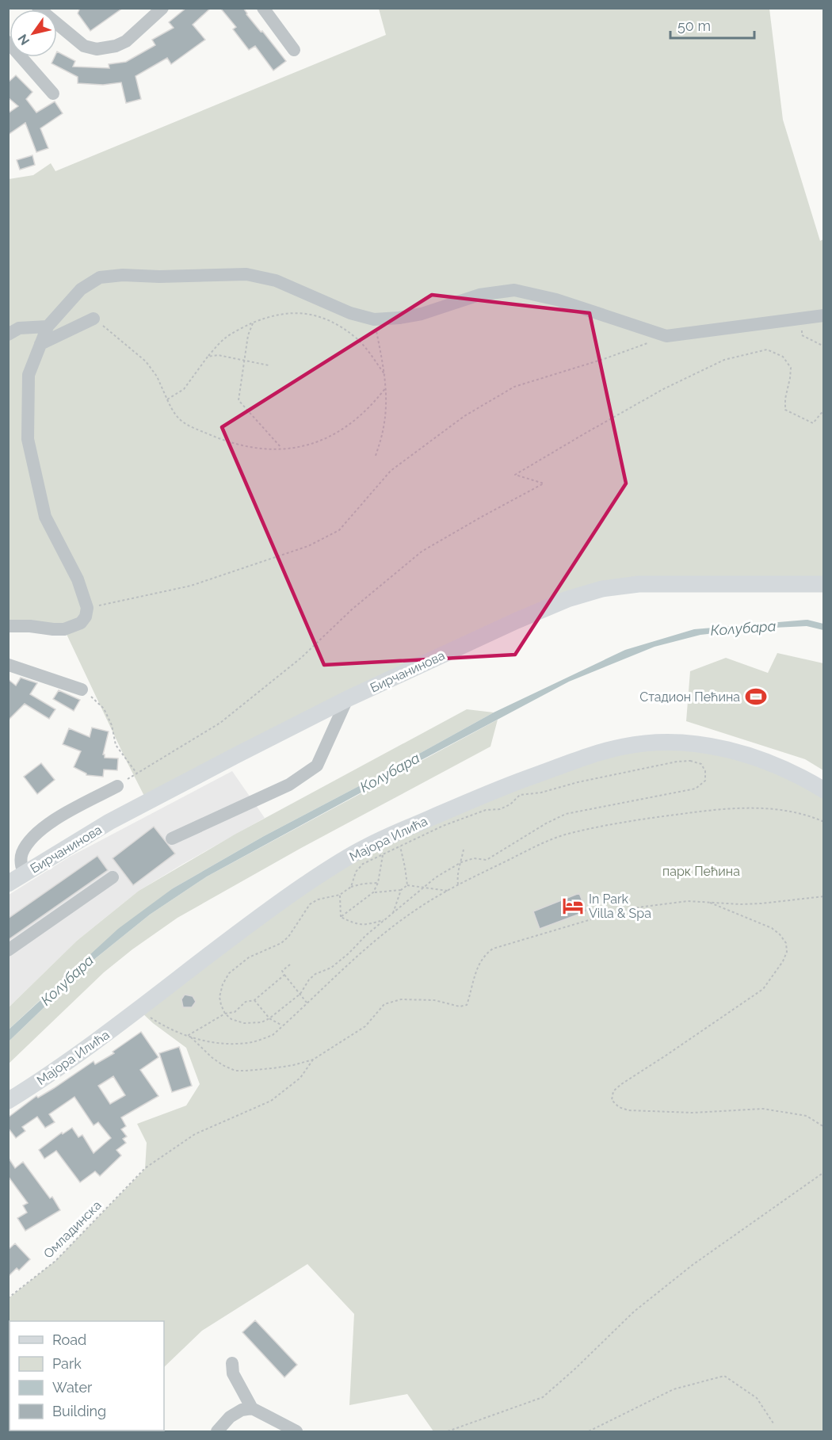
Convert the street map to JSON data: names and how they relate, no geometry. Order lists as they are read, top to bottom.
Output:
{
  "streets": {
    "main road": ["Бирчанинова", "Мајора Илића"],
    "path": ["Омладинска"]
  },
  "water": ["Колубара"],
  "parks": ["парк Пећина"],
  "places": {
    "sports": ["Стадион Пећина"],
    "hotel": ["In Park Villa & Spa"]
  },
  "legend": [
    "Road",
    "Park",
    "Water",
    "Building"
  ],
  "scale_bar": "50 m",
  "north": "bottom left"
}
